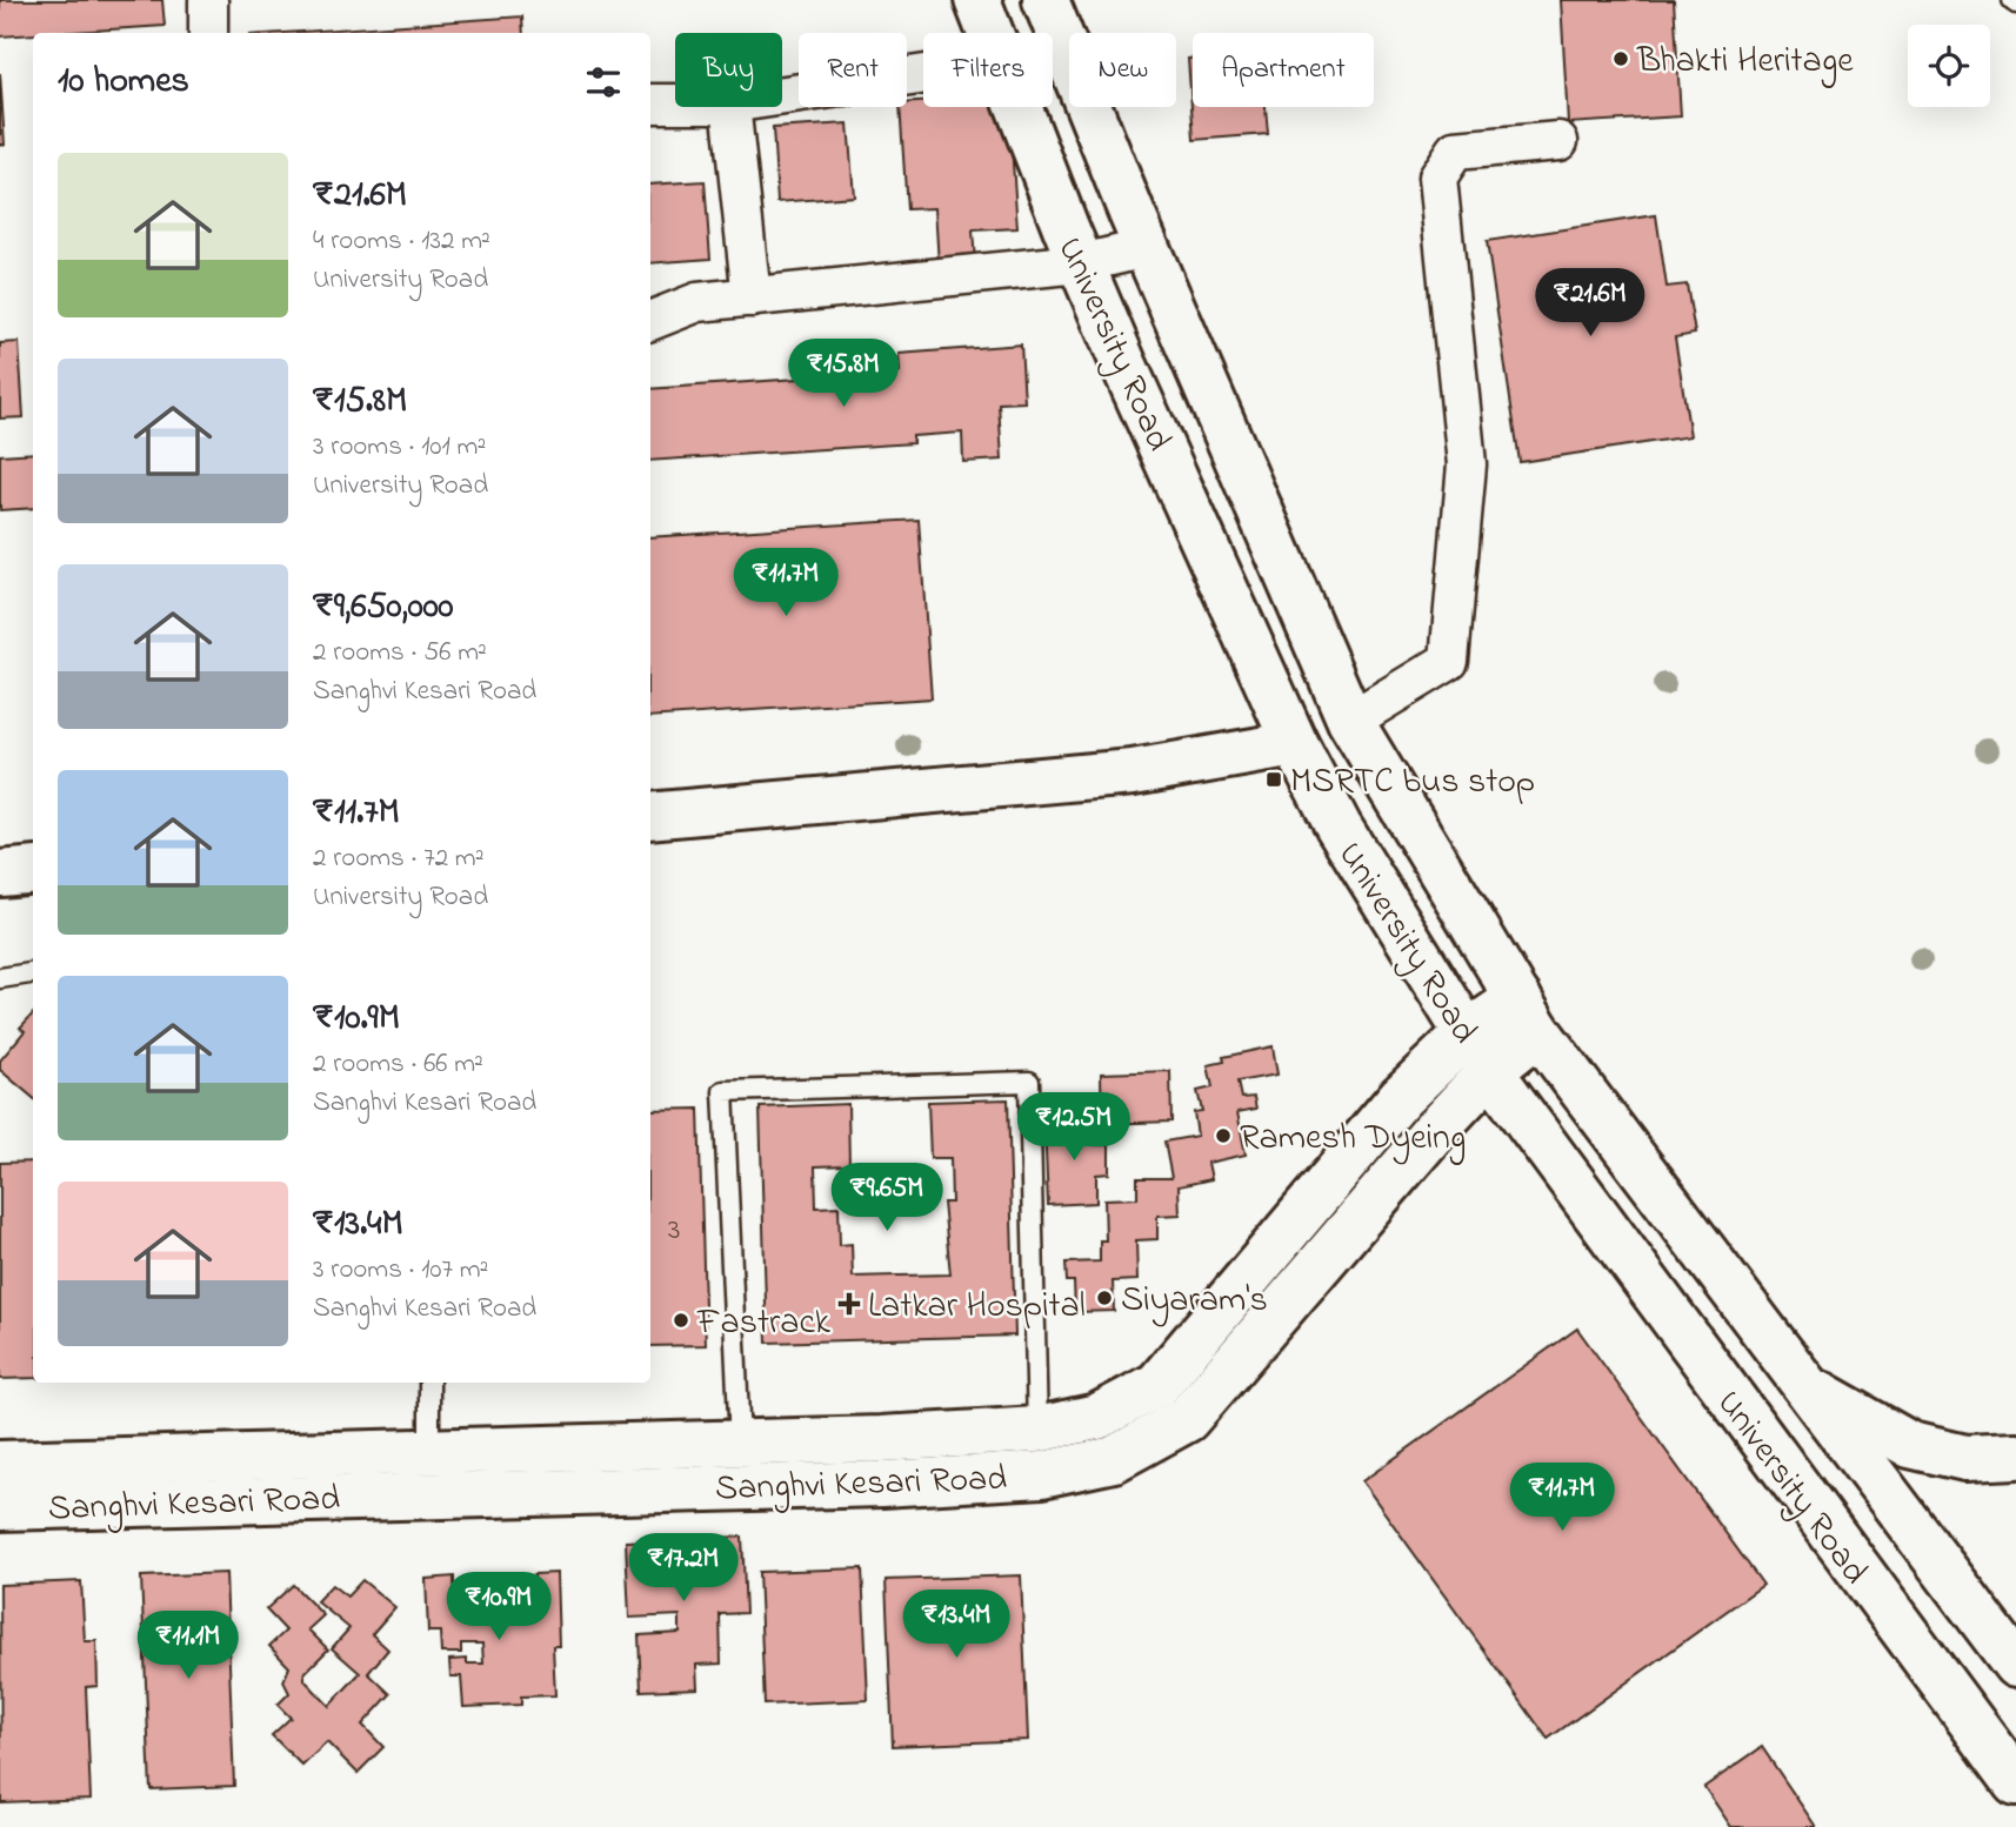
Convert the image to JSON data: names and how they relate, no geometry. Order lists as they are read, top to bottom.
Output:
{
  "streets": {
    "main road": ["University Road", "Sanghvi Kesari Road"]
  },
  "crossings": [
    ["University Road", "Sanghvi Kesari Road"]
  ],
  "places": {
    "other": [
      "Bhakti Heritage",
      "Ramesh Dyeing",
      "Siyaram's",
      "Fastrack"
    ],
    "transit": ["MSRTC bus stop"],
    "health": ["Latkar Hospital"]
  },
  "house_numbers": ["3"],
  "page": {
    "chip": [
      "Buy",
      "Rent",
      "Filters",
      "New",
      "Apartment"
    ],
    "heading": "10 homes",
    "list": [
      {
        "name": "₹21.6M",
        "note": "4 rooms · 132 m² · University Road"
      },
      {
        "name": "₹15.8M",
        "note": "3 rooms · 101 m² · University Road"
      },
      {
        "name": "₹9,650,000",
        "note": "2 rooms · 56 m² · Sanghvi Kesari Road"
      },
      {
        "name": "₹11.7M",
        "note": "2 rooms · 72 m² · University Road"
      },
      {
        "name": "₹10.9M",
        "note": "2 rooms · 66 m² · Sanghvi Kesari Road"
      },
      {
        "name": "₹13.4M",
        "note": "3 rooms · 107 m² · Sanghvi Kesari Road"
      }
    ],
    "price": [
      "₹21.6M",
      "₹15.8M",
      "₹11.7M",
      "₹12.5M",
      "₹9.65M",
      "₹11.7M",
      "₹17.2M",
      "₹10.9M",
      "₹13.4M",
      "₹11.1M"
    ]
  }
}
